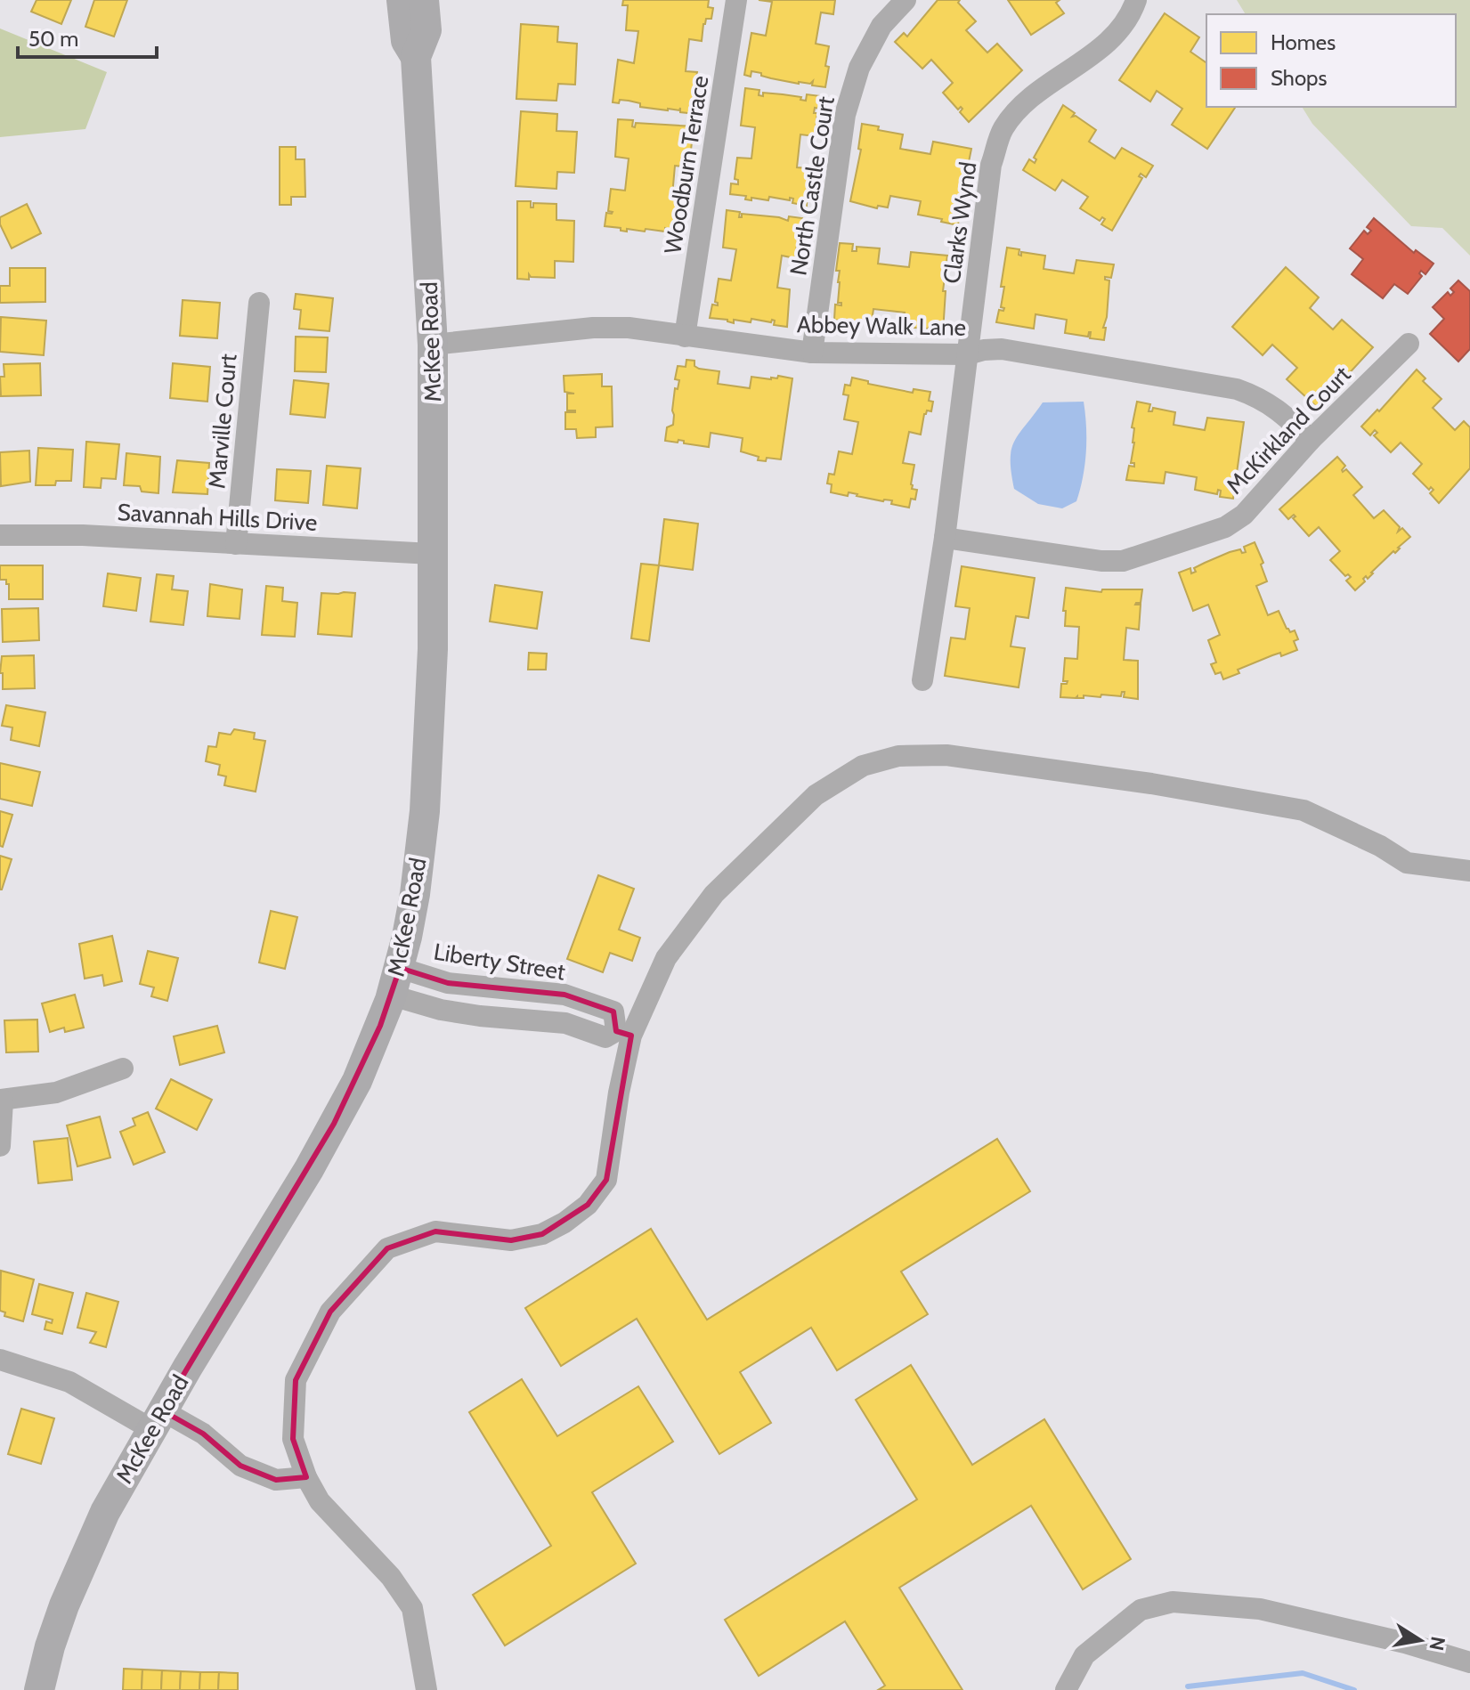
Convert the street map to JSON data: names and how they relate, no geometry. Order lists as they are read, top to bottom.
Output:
{
  "streets": {
    "street": [
      "Woodburn Terrace",
      "North Castle Court",
      "Clarks Wynd",
      "Abbey Walk Lane",
      "McKee Road",
      "Marville Court",
      "McKirkland Court",
      "Savannah Hills Drive",
      "Liberty Street"
    ]
  },
  "crossings": [
    ["Woodburn Terrace", "Abbey Walk Lane"],
    ["North Castle Court", "Abbey Walk Lane"],
    ["Clarks Wynd", "Abbey Walk Lane"],
    ["Clarks Wynd", "McKirkland Court"],
    ["Abbey Walk Lane", "McKee Road"],
    ["Abbey Walk Lane", "McKirkland Court"],
    ["McKee Road", "Savannah Hills Drive"],
    ["McKee Road", "Liberty Street"],
    ["Marville Court", "Savannah Hills Drive"]
  ],
  "legend": ["Homes", "Shops"],
  "scale_bar": "50 m",
  "north": "right"
}
